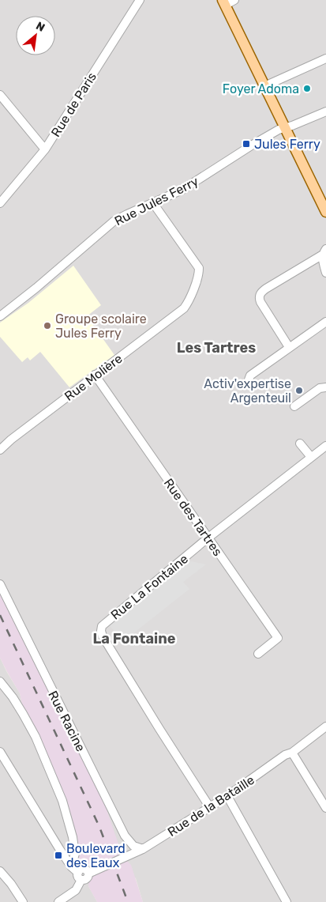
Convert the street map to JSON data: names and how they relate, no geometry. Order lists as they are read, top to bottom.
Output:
{
  "streets": {
    "street": [
      "Rue de Paris",
      "Rue Jules Ferry",
      "Rue Molière",
      "Rue des Tartres",
      "Rue La Fontaine",
      "Rue Racine",
      "Rue de la Bataille"
    ]
  },
  "crossings": [
    ["Rue Jules Ferry", "Rue Molière"],
    ["Rue Molière", "Rue des Tartres"],
    ["Rue des Tartres", "Rue La Fontaine"],
    ["Rue La Fontaine", "Rue de la Bataille"],
    ["Rue Racine", "Rue de la Bataille"]
  ],
  "districts": ["Les Tartres", "La Fontaine"],
  "places": {
    "other": ["Foyer Adoma", "Groupe scolaire Jules Ferry", "Activ'expertise Argenteuil"],
    "transit": ["Jules Ferry", "Boulevard des Eaux"]
  },
  "north": "top right"
}
